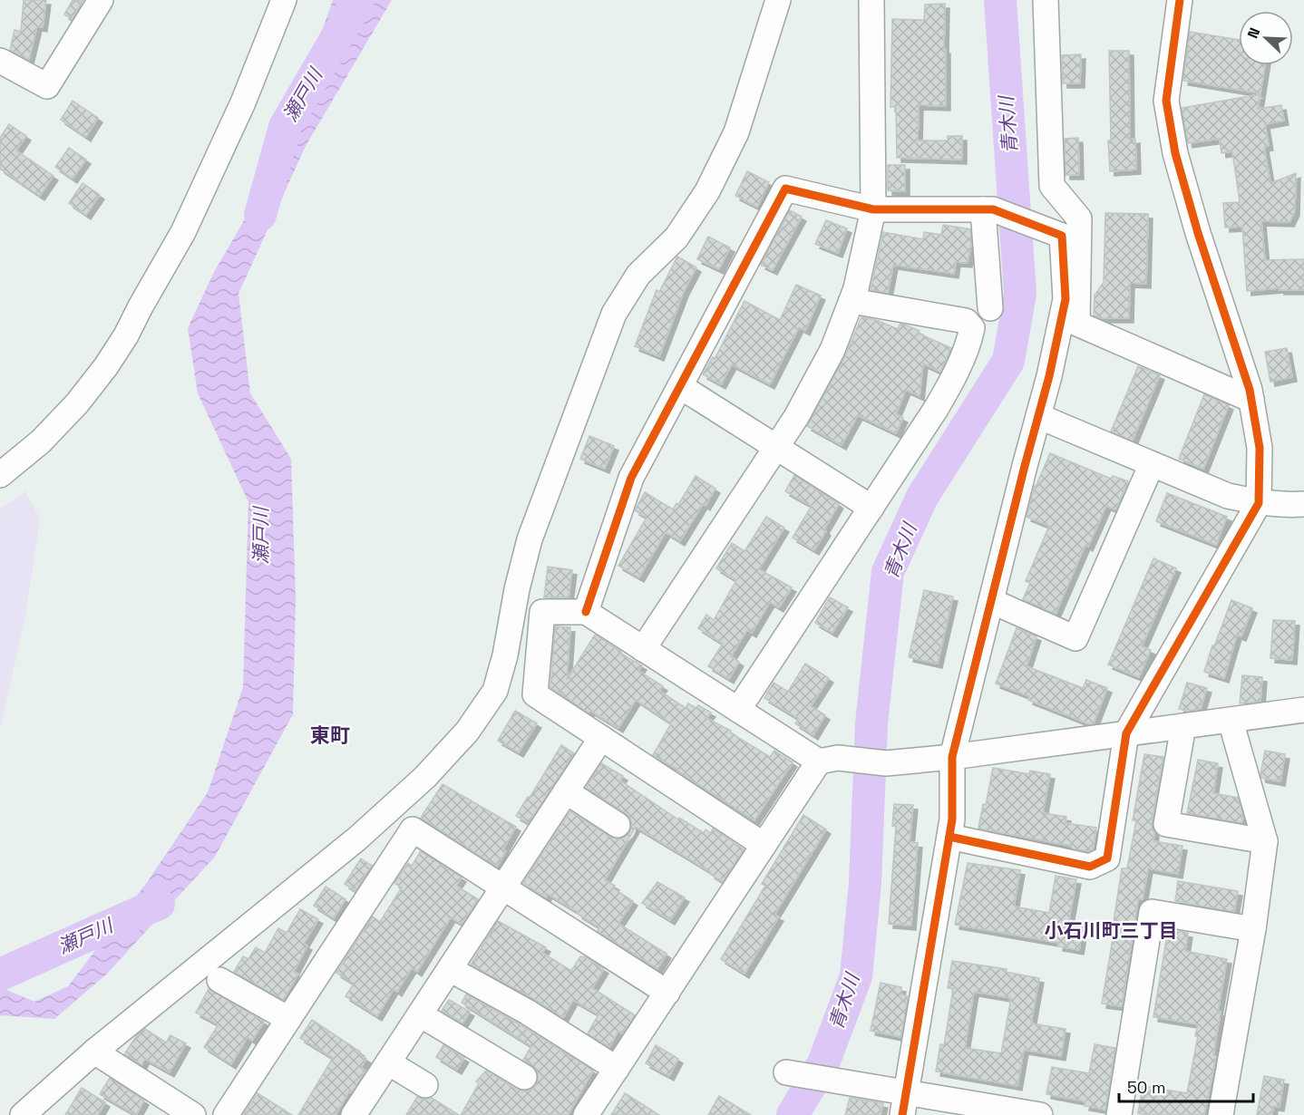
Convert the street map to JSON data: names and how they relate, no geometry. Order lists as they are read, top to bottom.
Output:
{
  "districts": ["東町", "小石川町三丁目"],
  "water": ["瀬戸川", "青木川"],
  "scale_bar": "50 m",
  "north": "top left"
}
